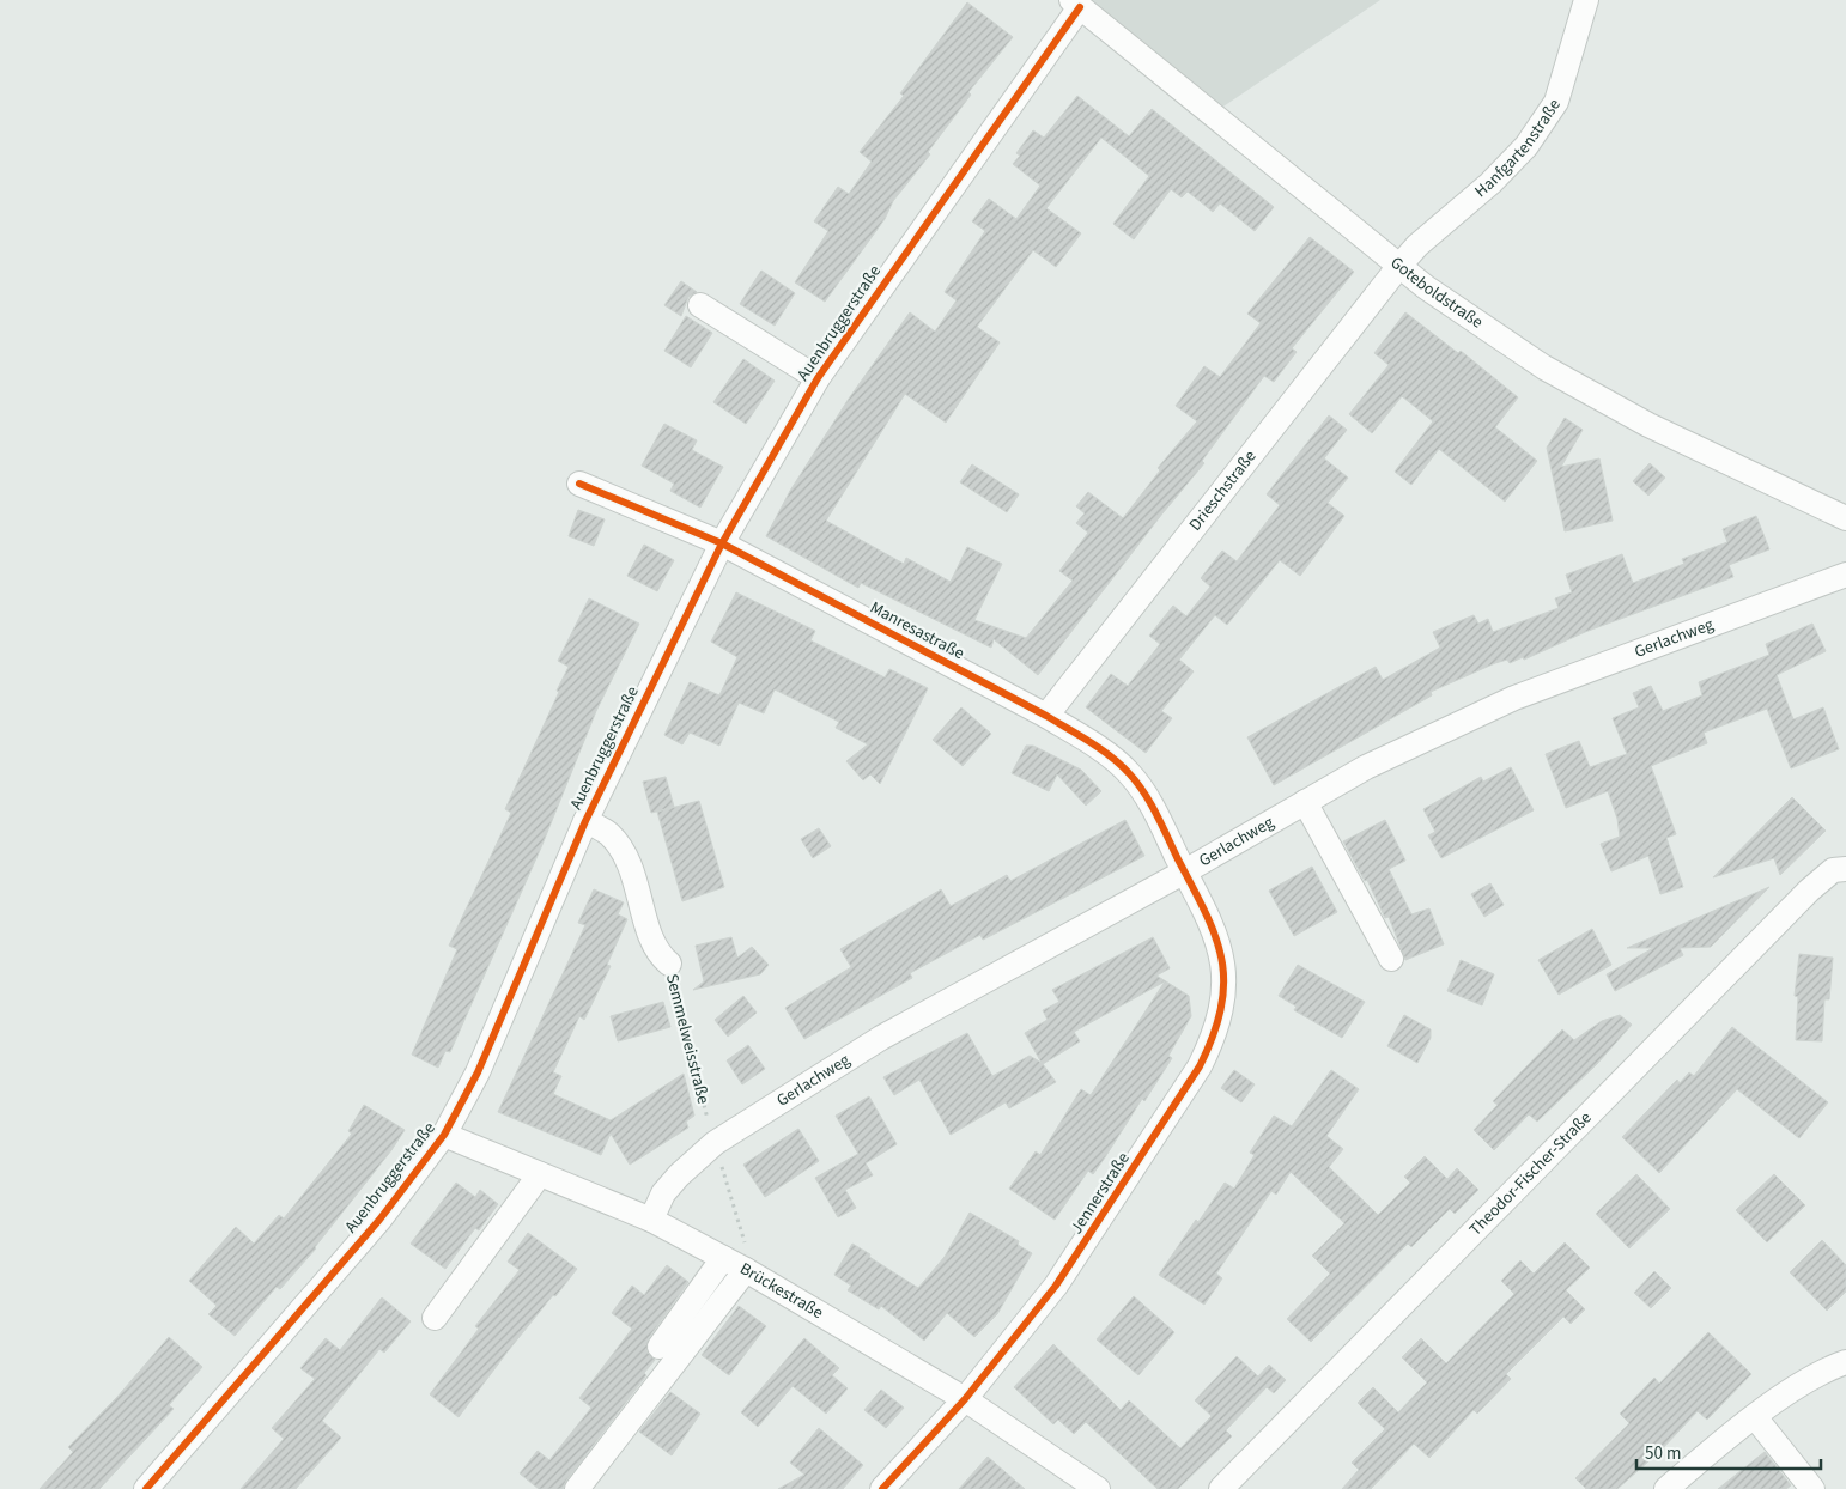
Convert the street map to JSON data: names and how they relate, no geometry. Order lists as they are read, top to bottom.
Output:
{
  "streets": {
    "street": [
      "Hanfgartenstraße",
      "Goteboldstraße",
      "Auenbruggerstraße",
      "Drieschstraße",
      "Manresastraße",
      "Gerlachweg",
      "Semmelweisstraße",
      "Theodor-Fischer-Straße",
      "Jennerstraße",
      "Brückestraße"
    ]
  },
  "crossings": [
    ["Hanfgartenstraße", "Goteboldstraße"],
    ["Hanfgartenstraße", "Drieschstraße"],
    ["Goteboldstraße", "Auenbruggerstraße"],
    ["Goteboldstraße", "Drieschstraße"],
    ["Auenbruggerstraße", "Manresastraße"],
    ["Auenbruggerstraße", "Semmelweisstraße"],
    ["Auenbruggerstraße", "Brückestraße"],
    ["Drieschstraße", "Manresastraße"],
    ["Manresastraße", "Gerlachweg"],
    ["Manresastraße", "Jennerstraße"],
    ["Gerlachweg", "Semmelweisstraße"],
    ["Gerlachweg", "Jennerstraße"],
    ["Gerlachweg", "Brückestraße"],
    ["Semmelweisstraße", "Brückestraße"],
    ["Jennerstraße", "Brückestraße"]
  ],
  "scale_bar": "50 m"
}
